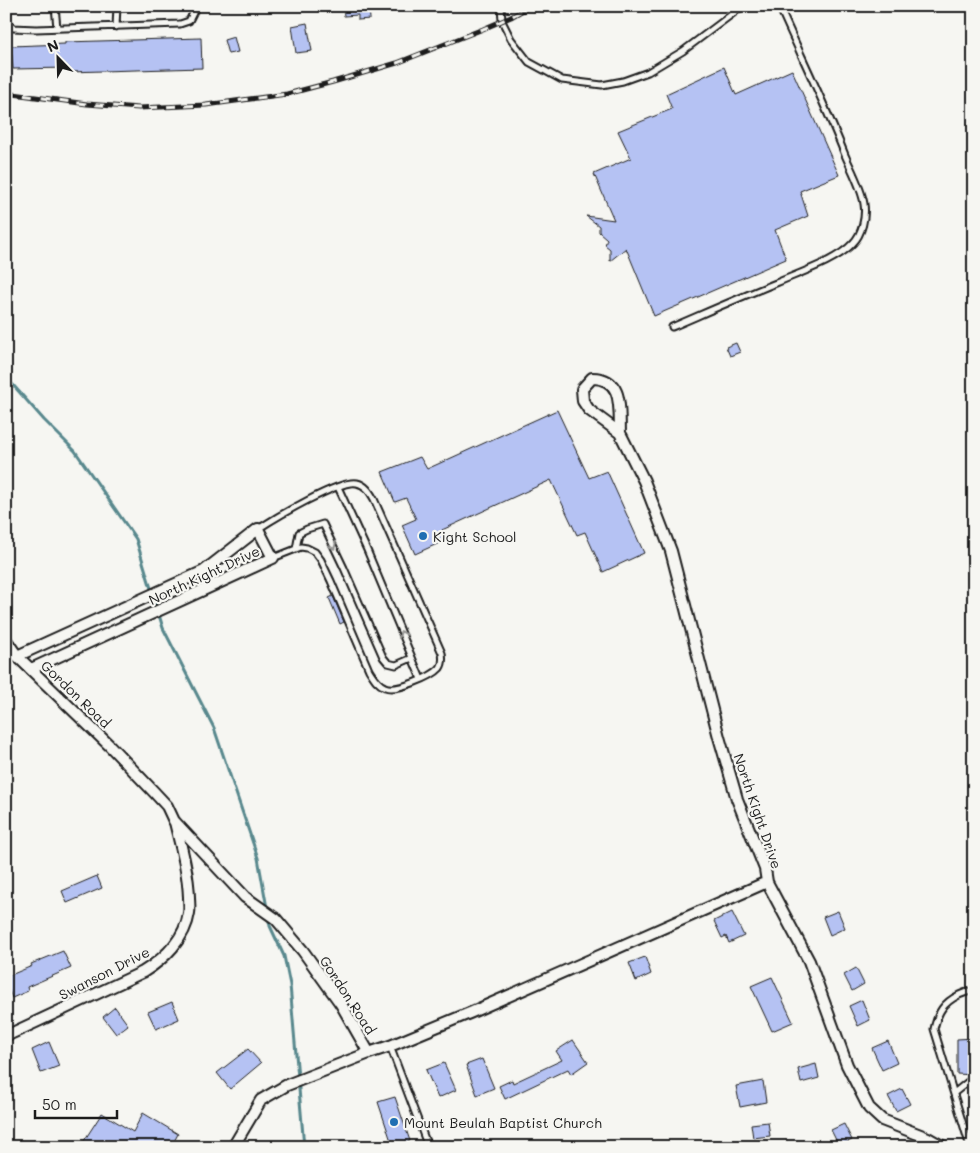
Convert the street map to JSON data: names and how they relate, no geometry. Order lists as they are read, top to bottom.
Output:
{
  "streets": {
    "street": ["North Kight Drive", "Gordon Road", "Swanson Drive"]
  },
  "crossings": [
    ["North Kight Drive", "Gordon Road"],
    ["Gordon Road", "Swanson Drive"]
  ],
  "places": ["Kight School", "Mount Beulah Baptist Church"],
  "scale_bar": "50 m",
  "north": "top left"
}
